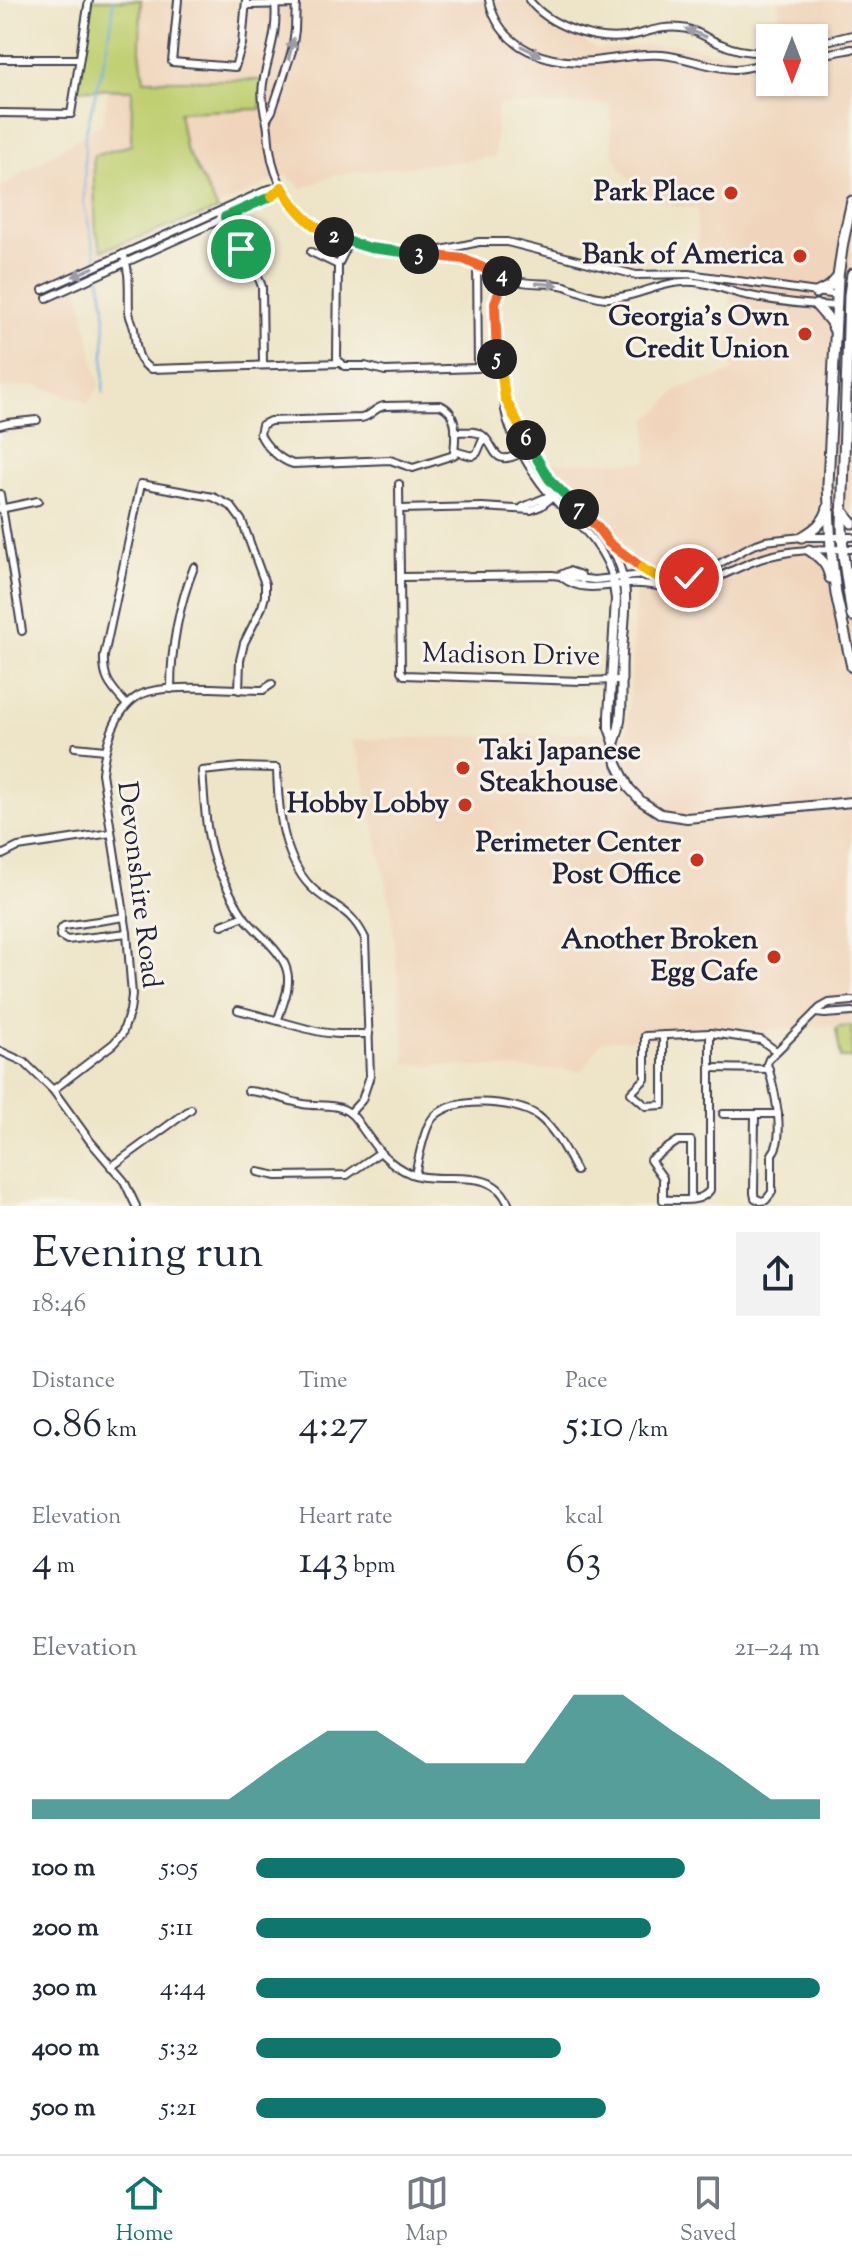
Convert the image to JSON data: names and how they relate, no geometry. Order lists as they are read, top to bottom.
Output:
{
  "streets": {
    "street": ["Madison Drive", "Devonshire Road"]
  },
  "places": [
    "Park Place",
    "Bank of America",
    "Georgia's Own Credit Union",
    "Taki Japanese Steakhouse",
    "Hobby Lobby",
    "Perimeter Center Post Office",
    "Another Broken Egg Cafe"
  ],
  "north": "bottom",
  "page": {
    "pins": [
      "2",
      "3",
      "4",
      "5",
      "6",
      "7"
    ],
    "heading": ["Evening run", "18:46"],
    "stats": [
      ["Distance", "0.86 km"],
      ["Time", "4:27"],
      ["Pace", "5:10 /km"],
      ["Elevation", "4 m"],
      ["Heart rate", "143 bpm"],
      ["kcal", "63"]
    ],
    "chart": ["Elevation", "21–24 m"],
    "list": [
      {
        "name": "100 m",
        "note": "5:05"
      },
      {
        "name": "200 m",
        "note": "5:11"
      },
      {
        "name": "300 m",
        "note": "4:44"
      },
      {
        "name": "400 m",
        "note": "5:32"
      },
      {
        "name": "500 m",
        "note": "5:21"
      }
    ],
    "tabs": ["Home", "Map", "Saved"]
  }
}
